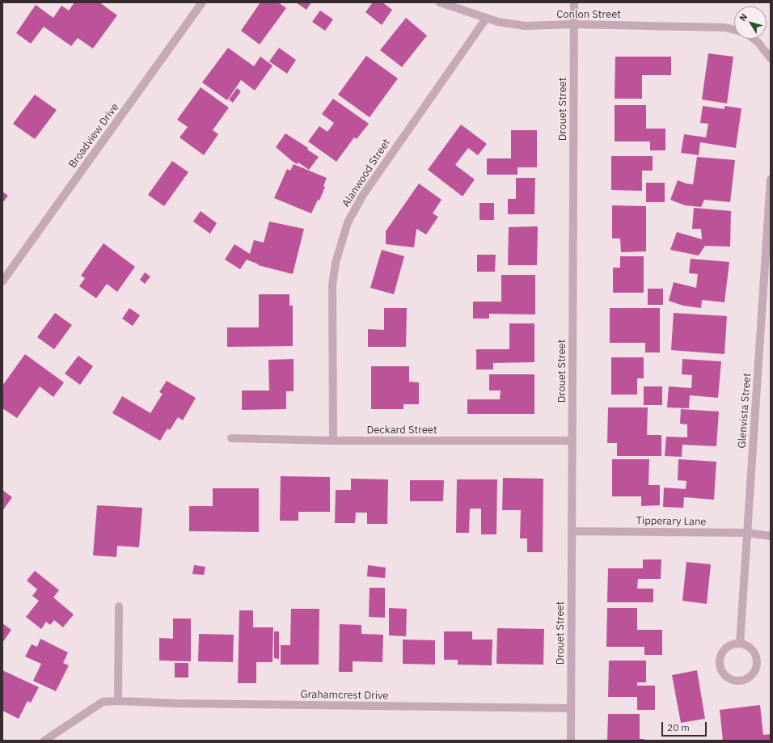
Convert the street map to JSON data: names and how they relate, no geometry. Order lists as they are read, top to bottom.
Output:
{
  "streets": {
    "street": [
      "Conlon Street",
      "Drouet Street",
      "Broadview Drive",
      "Alanwood Street",
      "Glenvista Street",
      "Deckard Street",
      "Tipperary Lane",
      "Grahamcrest Drive"
    ]
  },
  "crossings": [
    ["Conlon Street", "Drouet Street"],
    ["Conlon Street", "Alanwood Street"],
    ["Drouet Street", "Deckard Street"],
    ["Drouet Street", "Tipperary Lane"],
    ["Drouet Street", "Grahamcrest Drive"],
    ["Alanwood Street", "Deckard Street"],
    ["Glenvista Street", "Tipperary Lane"]
  ],
  "scale_bar": "20 m",
  "north": "top left"
}
